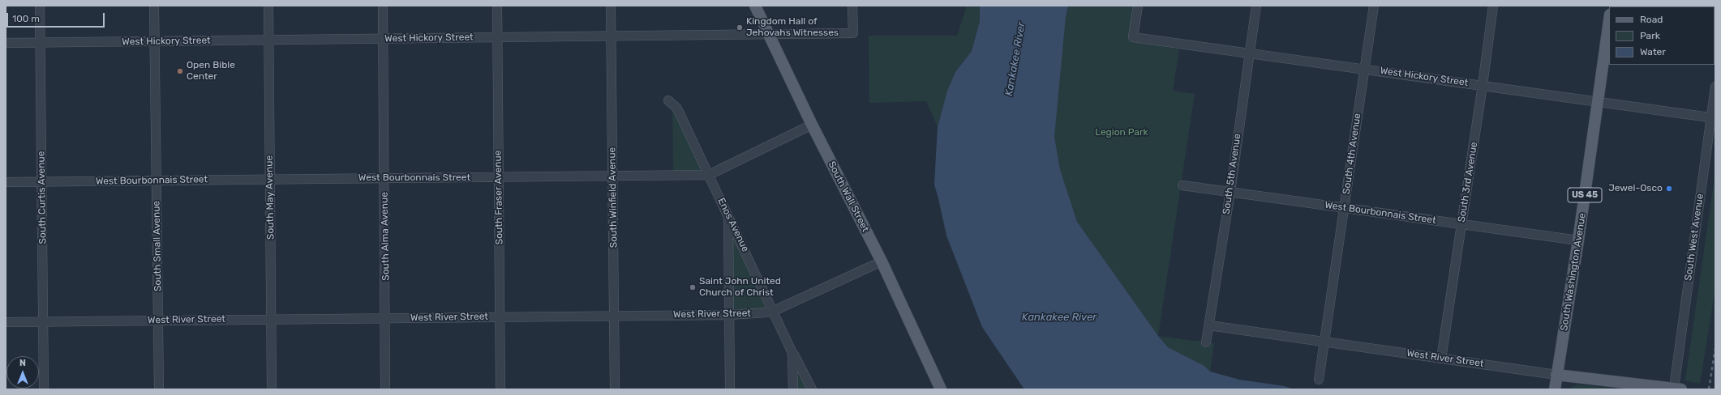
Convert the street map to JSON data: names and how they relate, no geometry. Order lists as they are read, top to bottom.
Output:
{
  "streets": {
    "main road": [
      "US 45",
      "South Wall Street",
      "South Washington Avenue",
      "West River Street"
    ],
    "street": [
      "West Hickory Street",
      "South 4th Avenue",
      "South 5th Avenue",
      "West Bourbonnais Street",
      "South 3rd Avenue",
      "South Curtis Avenue",
      "South May Avenue",
      "South Fraser Avenue",
      "South Winfield Avenue",
      "Enos Avenue",
      "South Alma Avenue",
      "South West Avenue",
      "South Small Avenue"
    ]
  },
  "crossings": [
    ["West Hickory Street", "South 4th Avenue"],
    ["West Hickory Street", "South 5th Avenue"],
    ["West Hickory Street", "South 3rd Avenue"],
    ["West Hickory Street", "South Wall Street"],
    ["West Hickory Street", "South Curtis Avenue"],
    ["West Hickory Street", "South May Avenue"],
    ["West Hickory Street", "South Fraser Avenue"],
    ["West Hickory Street", "South Winfield Avenue"],
    ["West Hickory Street", "South Alma Avenue"],
    ["West Hickory Street", "South West Avenue"],
    ["West Hickory Street", "South Small Avenue"],
    ["West Hickory Street", "South Washington Avenue"],
    ["South 4th Avenue", "West Bourbonnais Street"],
    ["South 4th Avenue", "West River Street"],
    ["South 5th Avenue", "West Bourbonnais Street"],
    ["South 5th Avenue", "West River Street"],
    ["West Bourbonnais Street", "South 3rd Avenue"],
    ["West Bourbonnais Street", "South Wall Street"],
    ["West Bourbonnais Street", "South Curtis Avenue"],
    ["West Bourbonnais Street", "South May Avenue"],
    ["West Bourbonnais Street", "South Fraser Avenue"],
    ["West Bourbonnais Street", "South Winfield Avenue"],
    ["West Bourbonnais Street", "Enos Avenue"],
    ["West Bourbonnais Street", "South Alma Avenue"],
    ["West Bourbonnais Street", "South Small Avenue"],
    ["West Bourbonnais Street", "South Washington Avenue"],
    ["South 3rd Avenue", "West River Street"],
    ["US 45", "South Washington Avenue"],
    ["US 45", "West River Street"],
    ["South Wall Street", "West River Street"],
    ["South Curtis Avenue", "West River Street"],
    ["South May Avenue", "West River Street"],
    ["South Fraser Avenue", "West River Street"],
    ["South Winfield Avenue", "West River Street"],
    ["Enos Avenue", "West River Street"],
    ["South Alma Avenue", "West River Street"],
    ["South West Avenue", "West River Street"],
    ["South Small Avenue", "West River Street"],
    ["South Washington Avenue", "West River Street"]
  ],
  "water": ["Kankakee River"],
  "parks": ["Legion Park"],
  "places": [
    "Kingdom Hall of Jehovahs Witnesses",
    "Open Bible Center",
    "Jewel-Osco",
    "Saint John United Church of Christ"
  ],
  "legend": ["Road", "Park", "Water"],
  "scale_bar": "100 m",
  "north": "top"
}
